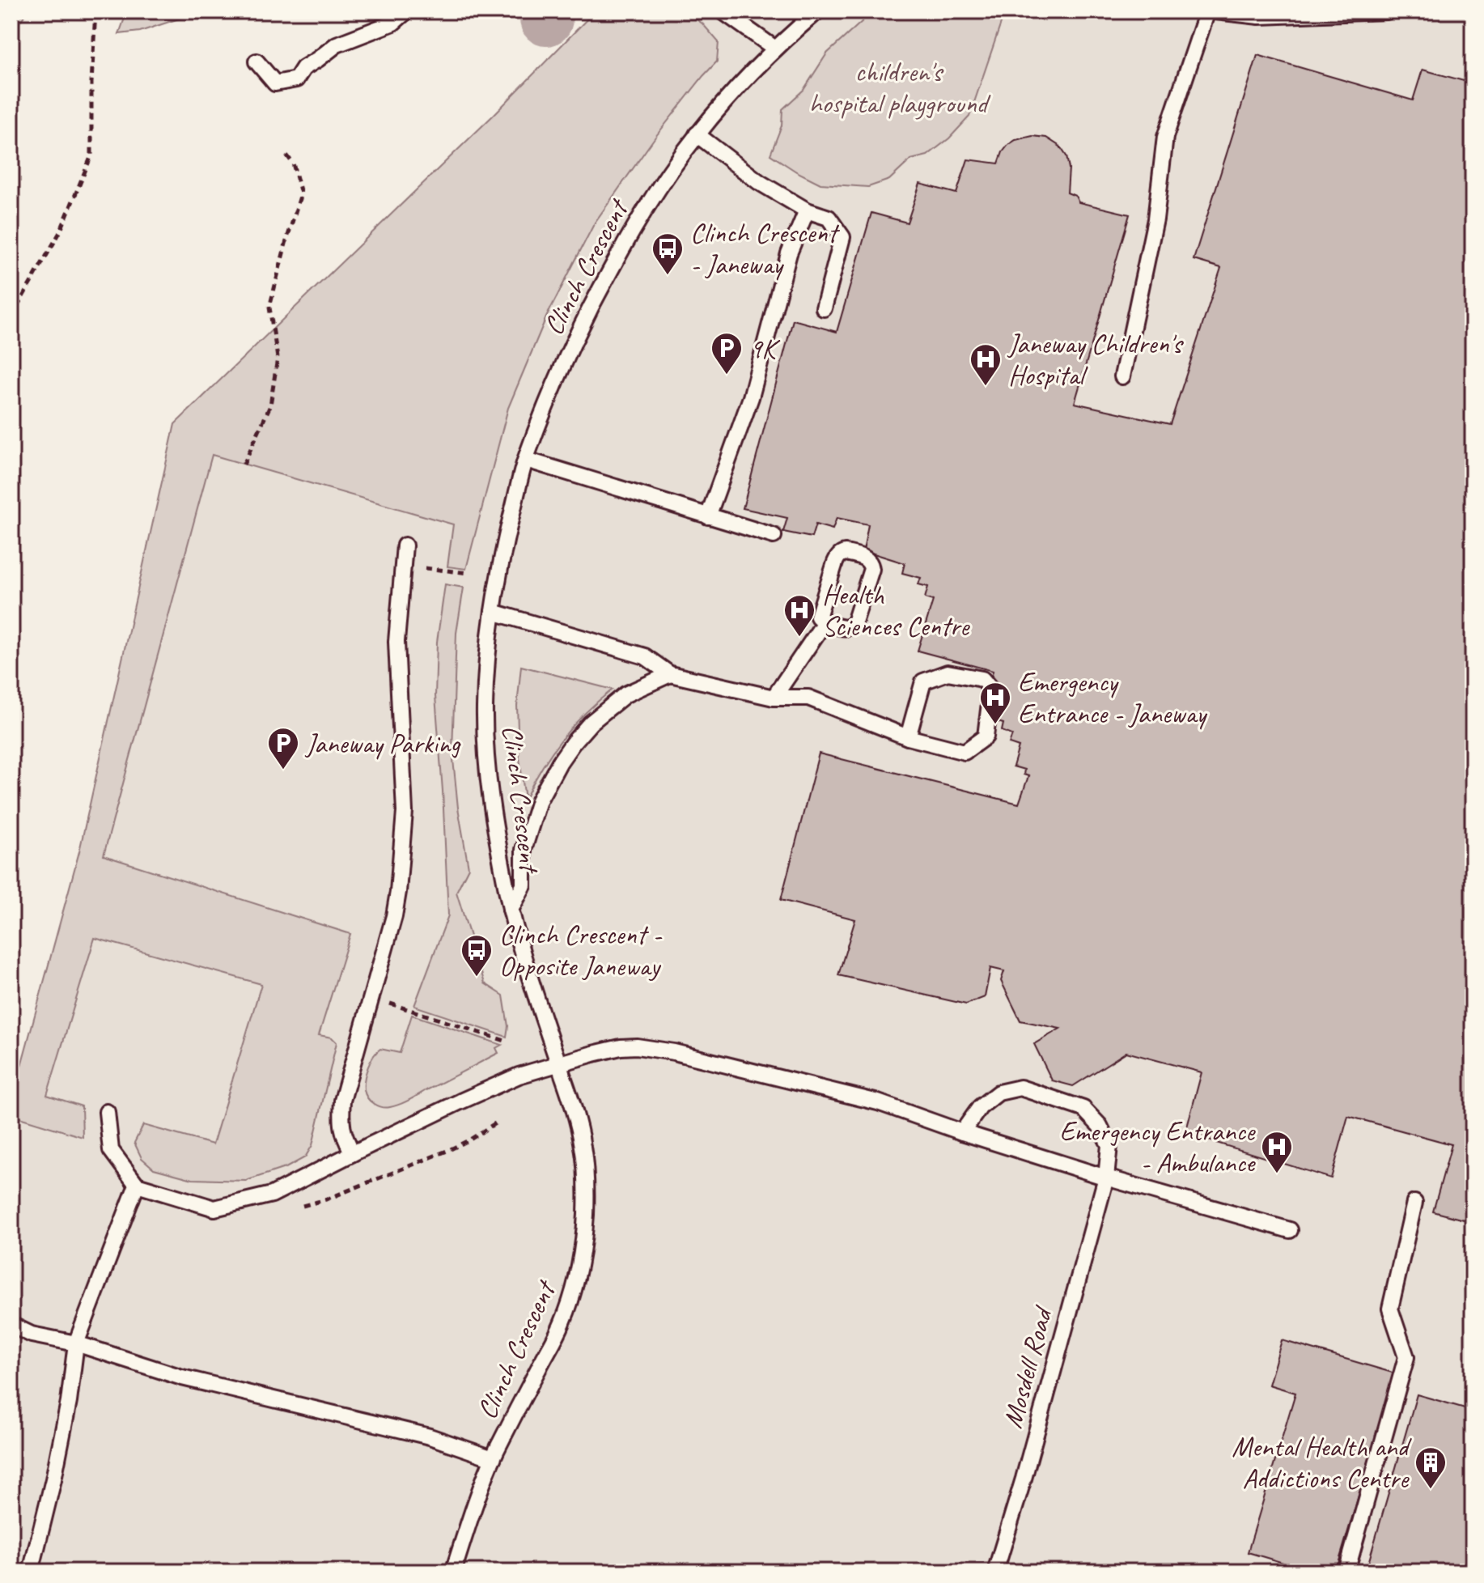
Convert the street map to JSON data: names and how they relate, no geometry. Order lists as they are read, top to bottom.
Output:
{
  "streets": {
    "lane": ["Clinch Crescent", "Mosdell Road"]
  },
  "parks": ["children's hospital playground"],
  "places": {
    "bus stop": ["Clinch Crescent - Janeway", "Clinch Crescent - Opposite Janeway"],
    "parking": ["9K", "Janeway Parking"],
    "hospital": [
      "Janeway Children's Hospital",
      "Health Sciences Centre",
      "Emergency Entrance - Janeway",
      "Emergency Entrance - Ambulance"
    ],
    "building": ["Mental Health and Addictions Centre"]
  }
}
